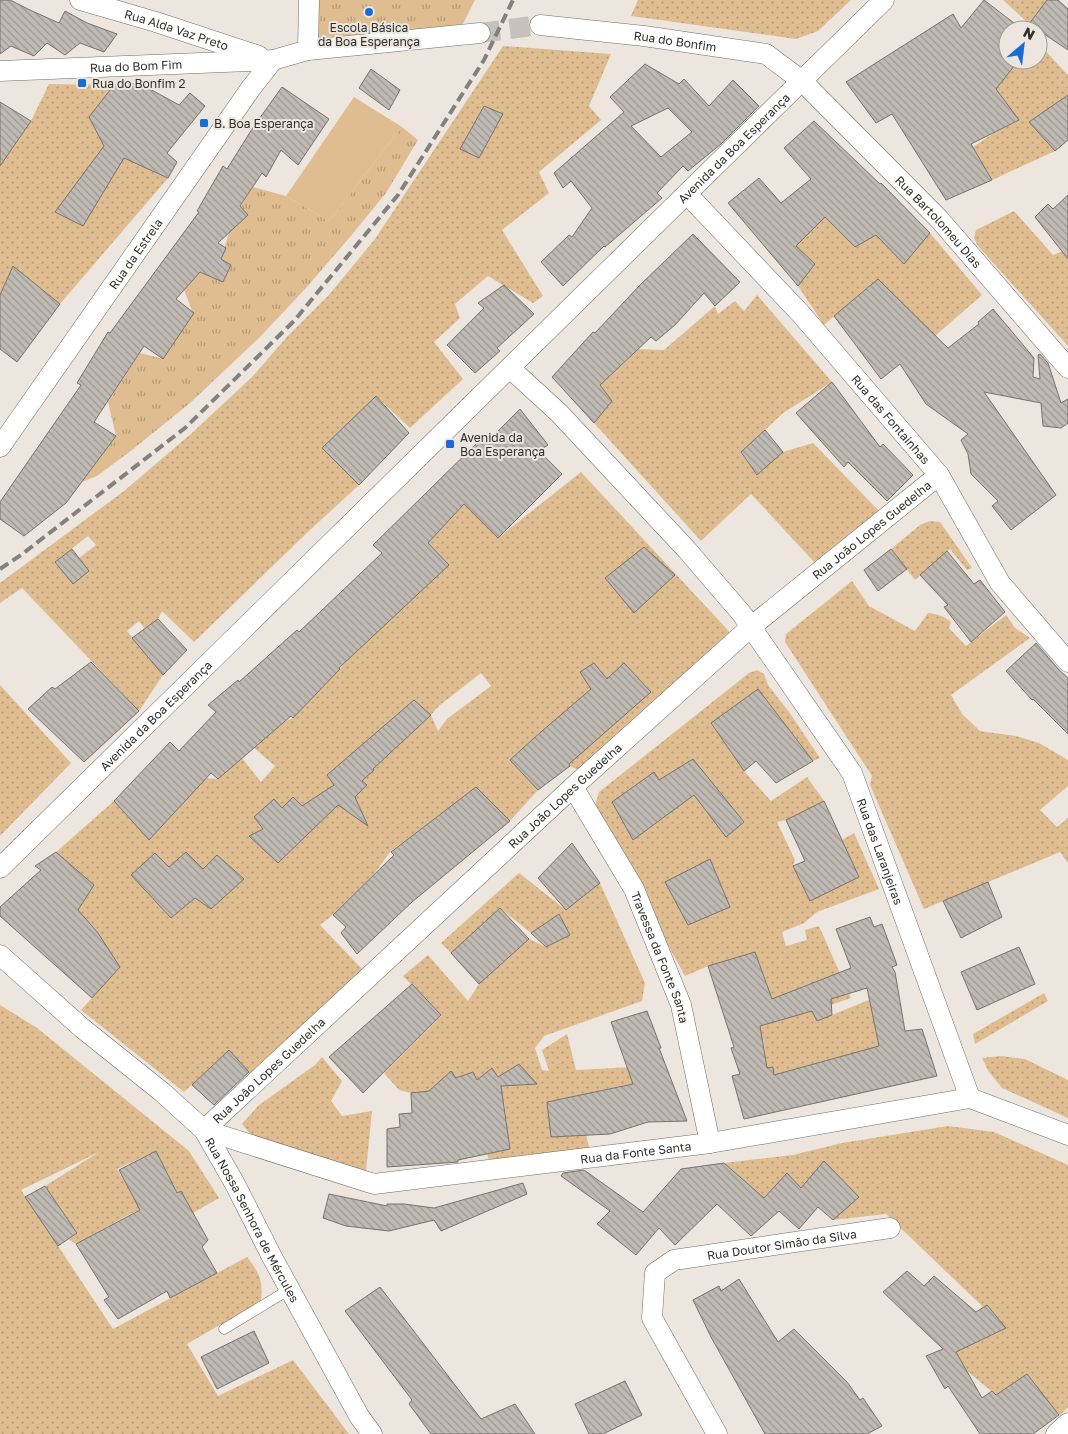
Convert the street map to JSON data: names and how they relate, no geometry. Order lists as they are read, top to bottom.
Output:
{
  "streets": {
    "street": [
      "Rua Alda Vaz Preto",
      "Rua do Bonfim",
      "Rua do Bom Fim",
      "Avenida da Boa Esperança",
      "Rua Bartolomeu Dias",
      "Rua da Estrela",
      "Rua das Fontainhas",
      "Rua João Lopes Guedelha",
      "Rua das Laranjeiras",
      "Travessa da Fonte Santa",
      "Rua da Fonte Santa",
      "Rua Nossa Senhora de Mércules",
      "Rua Doutor Simão da Silva"
    ]
  },
  "crossings": [
    ["Rua Alda Vaz Preto", "Rua do Bom Fim"],
    ["Rua Alda Vaz Preto", "Rua da Estrela"],
    ["Rua do Bonfim", "Avenida da Boa Esperança"],
    ["Rua do Bonfim", "Rua Bartolomeu Dias"],
    ["Rua do Bom Fim", "Rua da Estrela"],
    ["Avenida da Boa Esperança", "Rua Bartolomeu Dias"],
    ["Avenida da Boa Esperança", "Rua das Fontainhas"],
    ["Avenida da Boa Esperança", "Rua das Laranjeiras"],
    ["Rua das Fontainhas", "Rua João Lopes Guedelha"],
    ["Rua João Lopes Guedelha", "Rua das Laranjeiras"],
    ["Rua João Lopes Guedelha", "Travessa da Fonte Santa"],
    ["Rua João Lopes Guedelha", "Rua da Fonte Santa"],
    ["Rua João Lopes Guedelha", "Rua Nossa Senhora de Mércules"],
    ["Rua das Laranjeiras", "Rua da Fonte Santa"],
    ["Travessa da Fonte Santa", "Rua da Fonte Santa"],
    ["Rua da Fonte Santa", "Rua Nossa Senhora de Mércules"]
  ],
  "places": {
    "other": ["Escola Básica da Boa Esperança"],
    "transit": ["Rua do Bonfim 2", "B. Boa Esperança", "Avenida da Boa Esperança"]
  },
  "north": "top right"
}
